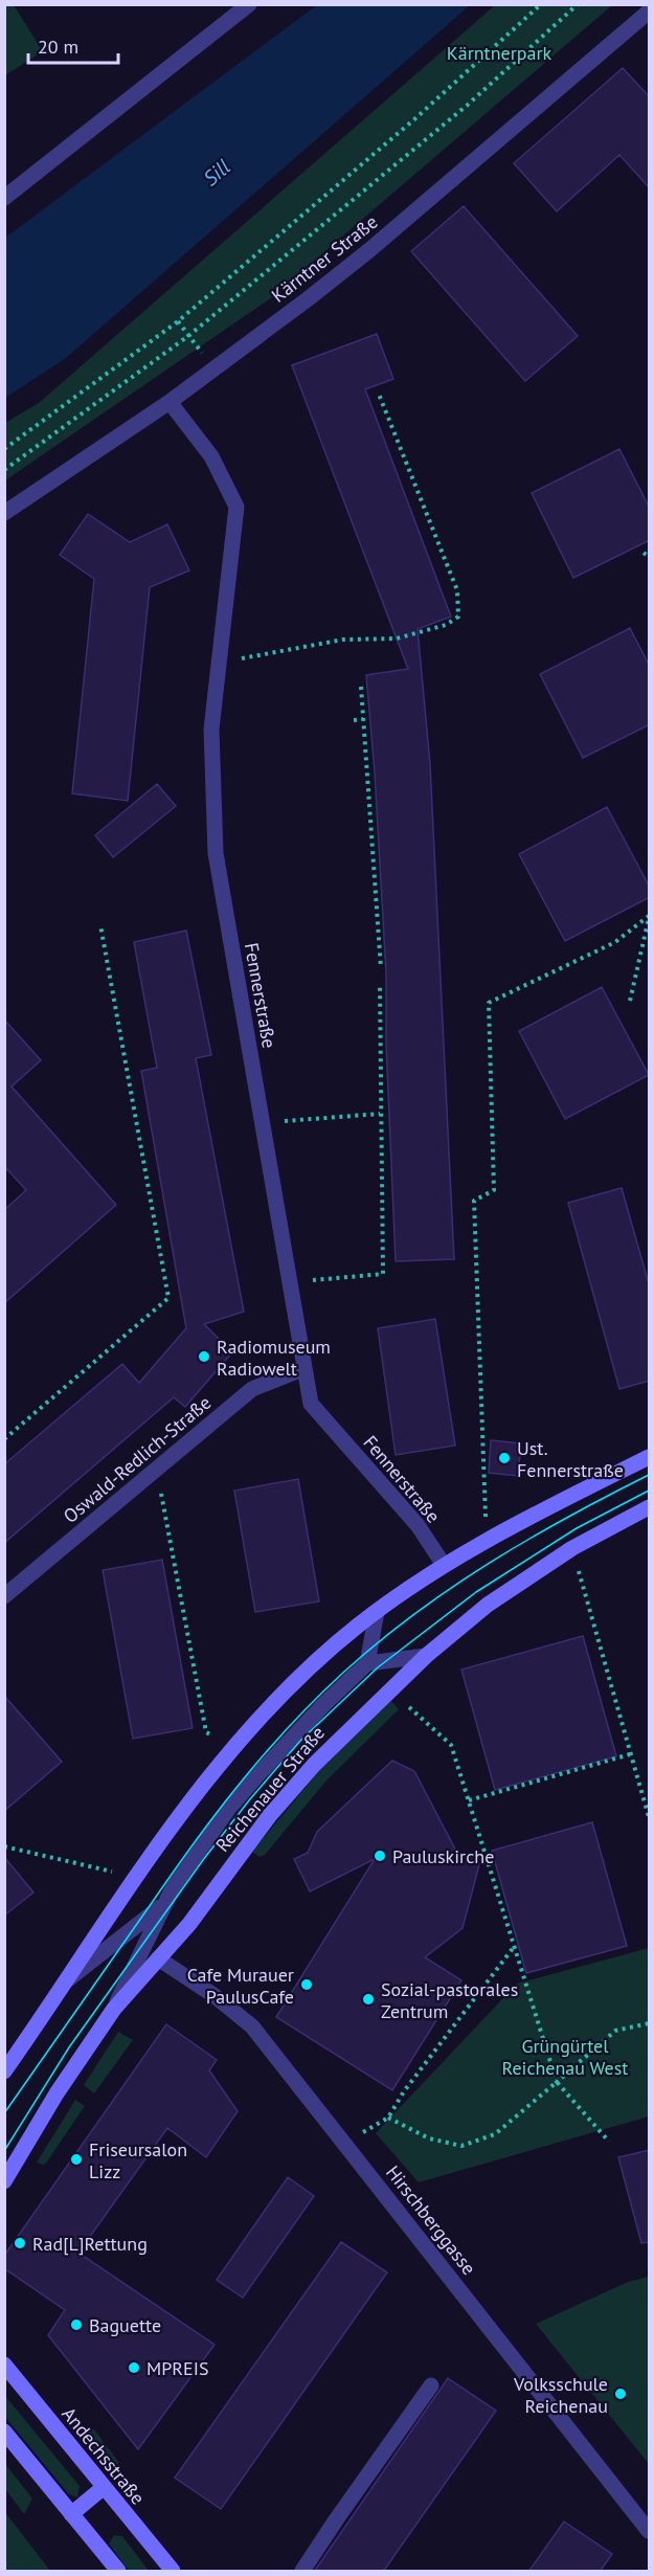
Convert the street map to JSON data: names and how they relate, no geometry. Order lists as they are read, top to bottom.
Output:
{
  "streets": {
    "street": [
      "Kärntner Straße",
      "Fennerstraße",
      "Oswald-Redlich-Straße",
      "Reichenauer Straße",
      "Hirschberggasse",
      "Andechsstraße"
    ]
  },
  "crossings": [
    ["Kärntner Straße", "Fennerstraße"],
    ["Fennerstraße", "Oswald-Redlich-Straße"],
    ["Reichenauer Straße", "Hirschberggasse"]
  ],
  "water": ["Sill"],
  "parks": ["Kärntnerpark", "Grüngürtel Reichenau West"],
  "places": [
    "Radiomuseum Radiowelt",
    "Ust. Fennerstraße",
    "Pauluskirche",
    "Cafe Murauer PaulusCafe",
    "Sozial-pastorales Zentrum",
    "Friseursalon Lizz",
    "Rad[L]Rettung",
    "Baguette",
    "MPREIS",
    "Volksschule Reichenau"
  ],
  "scale_bar": "20 m"
}
